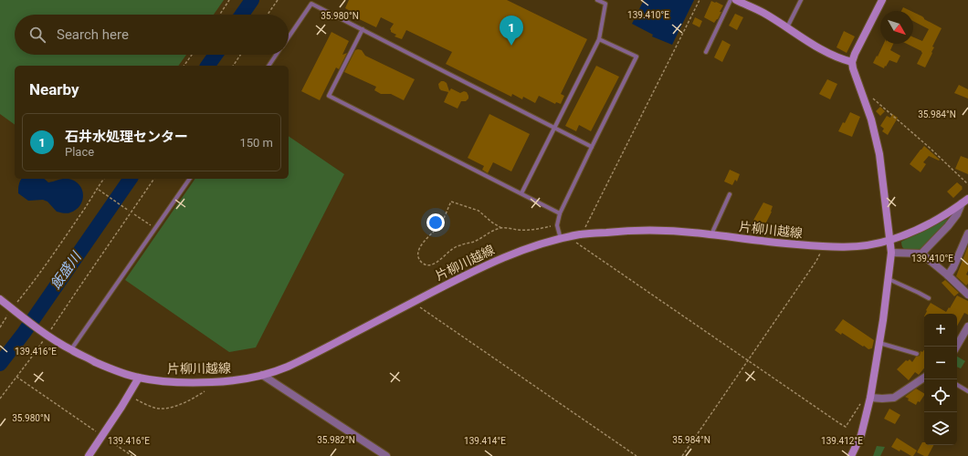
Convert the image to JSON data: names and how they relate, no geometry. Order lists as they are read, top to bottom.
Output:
{
  "streets": {
    "main road": ["片柳川越線"]
  },
  "water": ["飯盛川"],
  "north": "bottom right",
  "page": {
    "search": "Search here",
    "pins": "1",
    "heading": "Nearby",
    "list": [
      {
        "mark": "1",
        "name": "石井水処理センター",
        "note": "Place",
        "value": "150 m"
      }
    ],
    "map_buttons": ["+", "−"]
  },
  "coordinates": [
    "139.410°E",
    "35.980°N",
    "35.984°N",
    "139.416°E",
    "35.982°N",
    "139.414°E",
    "139.412°E"
  ]
}
